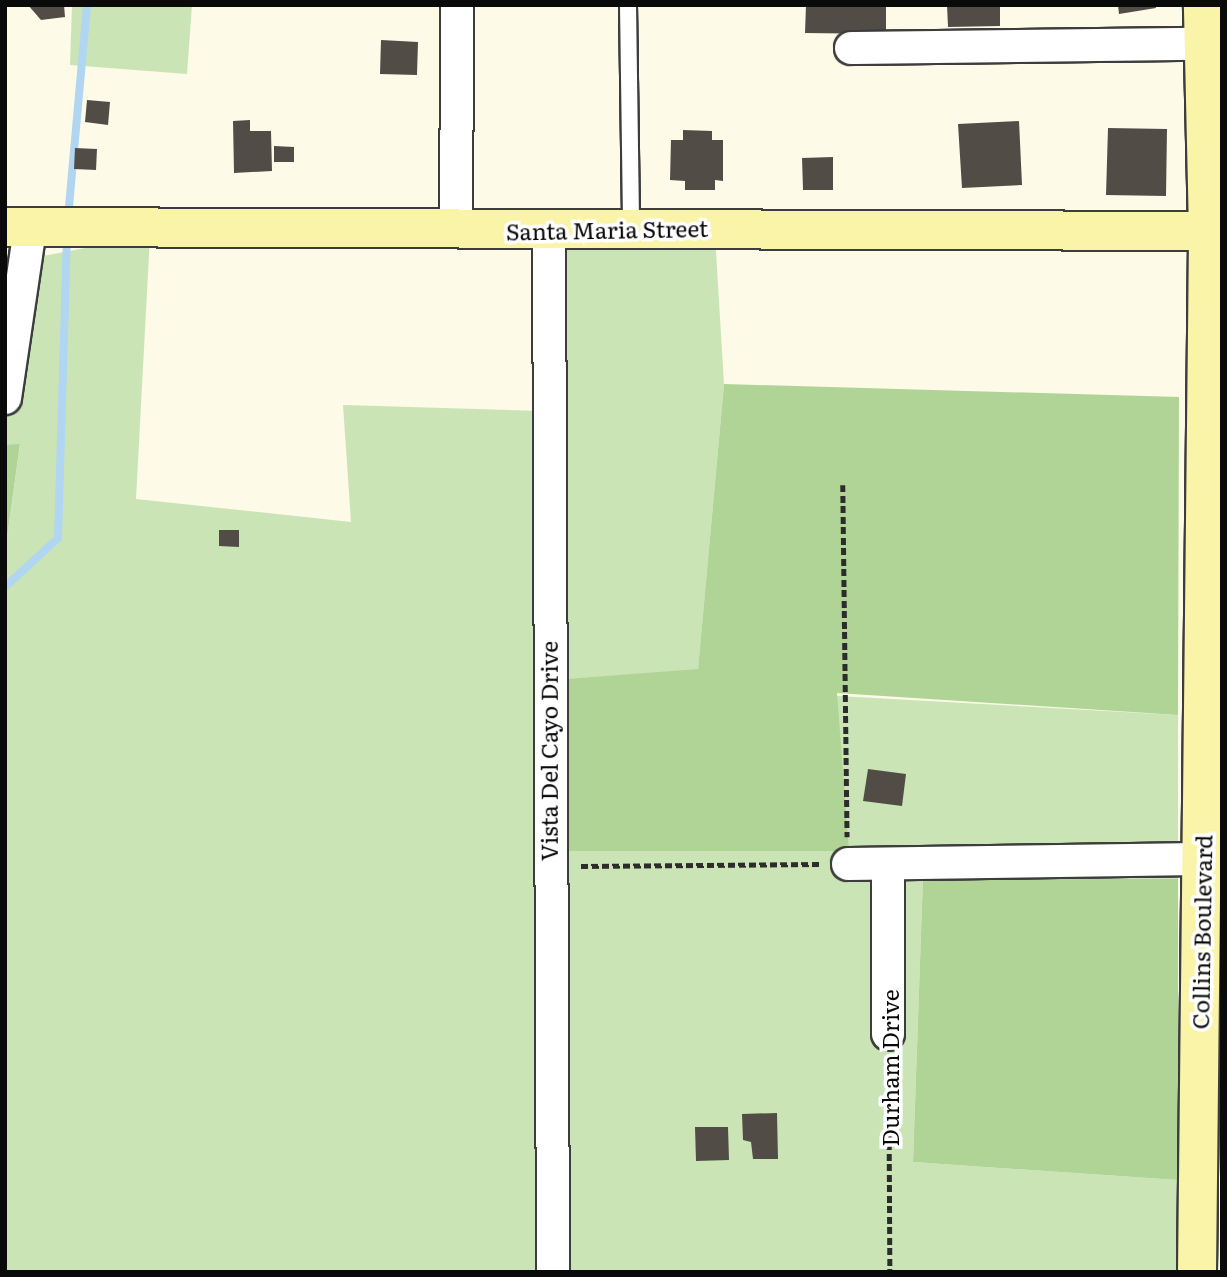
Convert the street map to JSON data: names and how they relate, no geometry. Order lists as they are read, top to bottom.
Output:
{
  "streets": {
    "main road": ["Santa Maria Street", "Collins Boulevard"],
    "street": ["Vista Del Cayo Drive", "Durham Drive"]
  },
  "crossings": [
    ["Santa Maria Street", "Vista Del Cayo Drive"],
    ["Santa Maria Street", "Collins Boulevard"]
  ]
}
